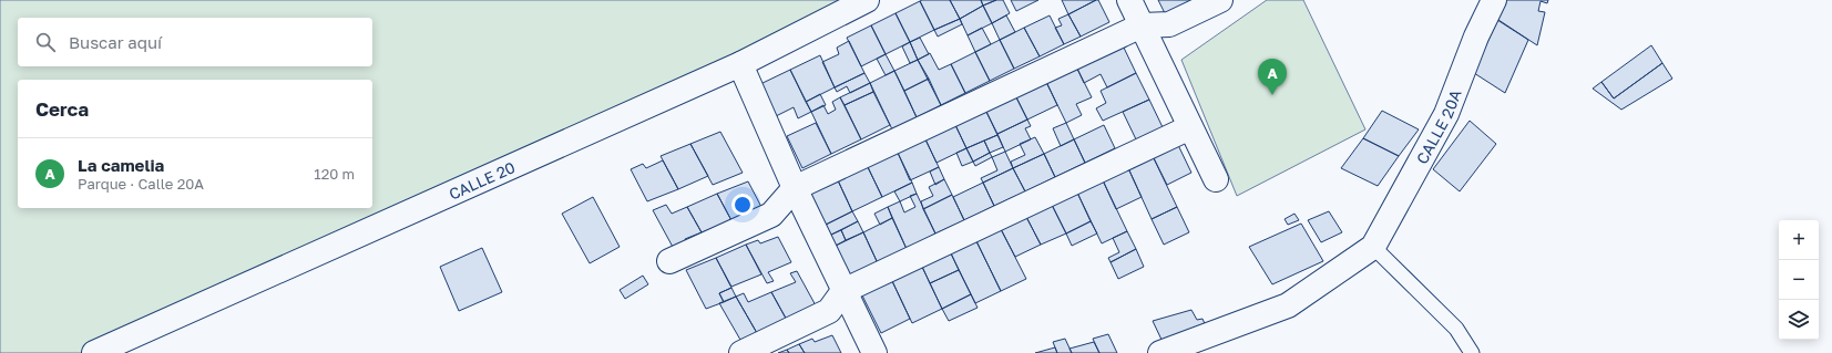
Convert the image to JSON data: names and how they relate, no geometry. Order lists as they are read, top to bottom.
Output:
{
  "streets": {
    "street": ["CALLE 20A", "CALLE 20"]
  },
  "page": {
    "search": "Buscar aquí",
    "pins": "A",
    "heading": "Cerca",
    "list": [
      {
        "mark": "A",
        "name": "La camelia",
        "note": "Parque · Calle 20A",
        "value": "120 m"
      }
    ],
    "map_buttons": ["+", "−"]
  }
}
